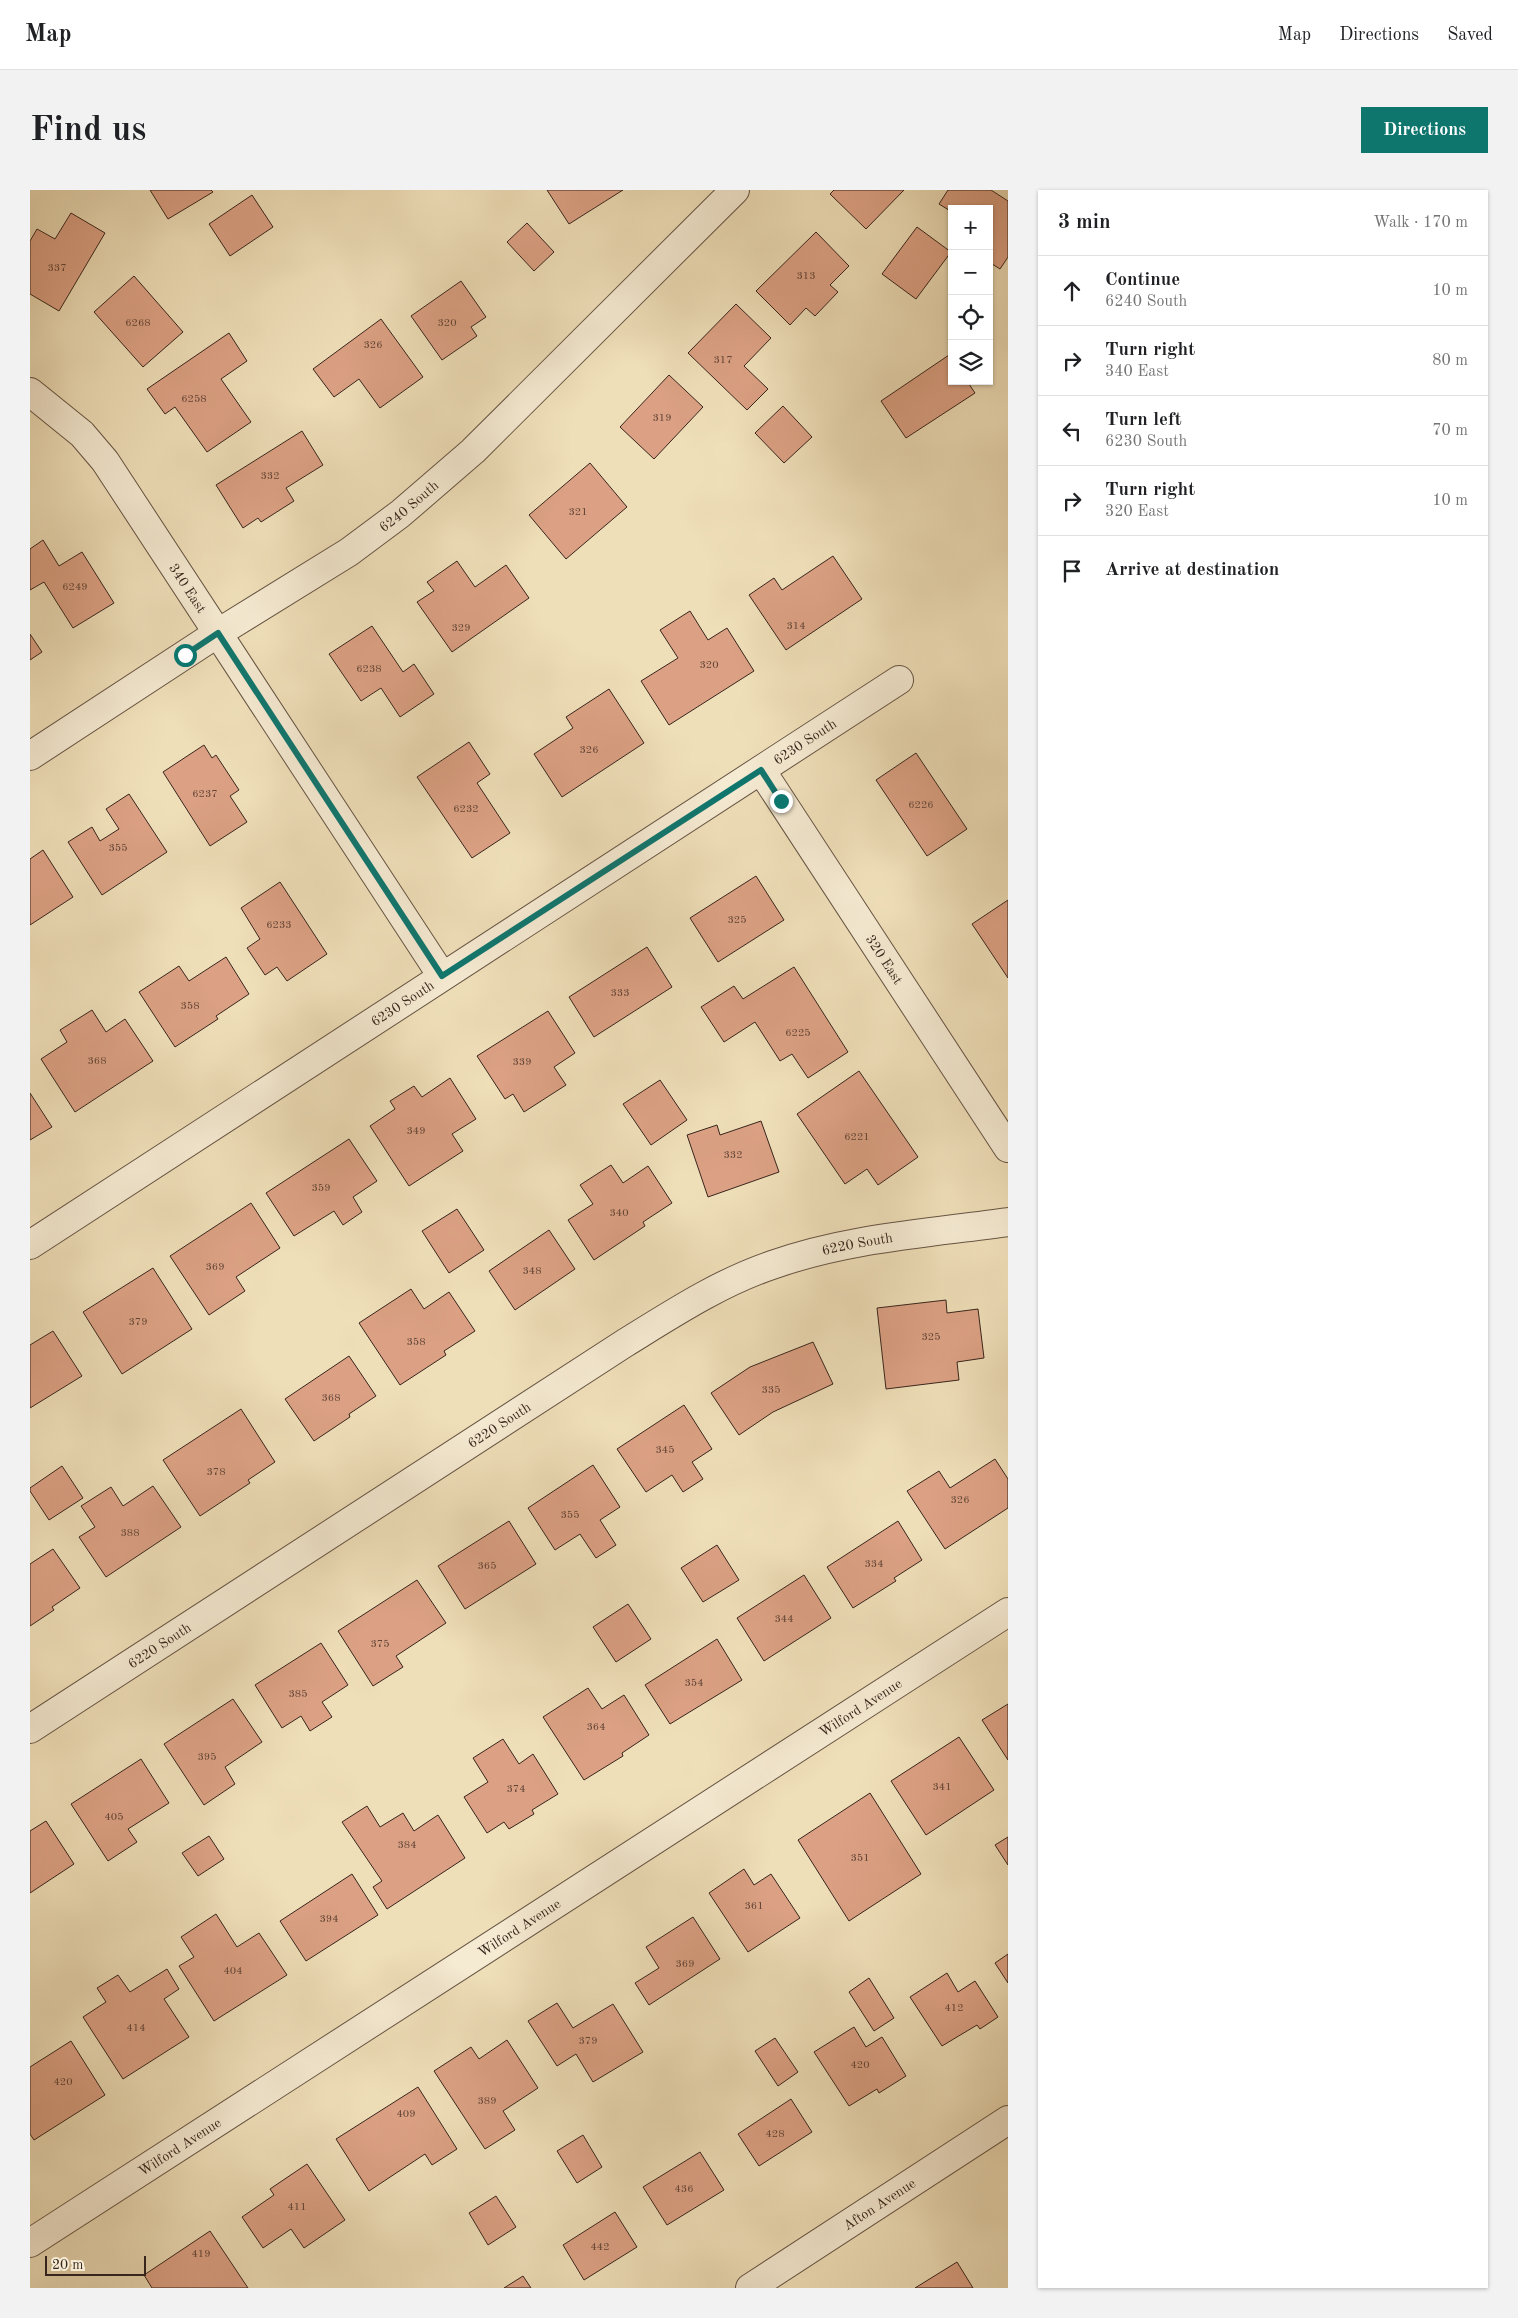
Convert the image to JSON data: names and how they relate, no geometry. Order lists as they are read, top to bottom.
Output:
{
  "streets": {
    "street": [
      "6240 South",
      "340 East",
      "6230 South",
      "320 East",
      "6220 South",
      "Wilford Avenue",
      "Afton Avenue"
    ]
  },
  "crossings": [
    ["6240 South", "340 East"],
    ["340 East", "6230 South"],
    ["6230 South", "320 East"]
  ],
  "house_numbers": [
    "337",
    "313",
    "6268",
    "320",
    "326",
    "317",
    "6258",
    "319",
    "332",
    "321",
    "6249",
    "314",
    "329",
    "320",
    "6238",
    "326",
    "6237",
    "6226",
    "6232",
    "355",
    "325",
    "6233",
    "333",
    "358",
    "6225",
    "368",
    "339",
    "349",
    "6221",
    "332",
    "359",
    "340",
    "369",
    "348",
    "379",
    "325",
    "358",
    "335",
    "368",
    "345",
    "378",
    "326",
    "355",
    "388",
    "334",
    "365",
    "344",
    "375",
    "354",
    "385",
    "364",
    "395",
    "341",
    "374",
    "405",
    "384",
    "351",
    "361",
    "394",
    "369",
    "404",
    "412",
    "414",
    "379",
    "420",
    "420",
    "389",
    "409",
    "428",
    "436",
    "411",
    "442",
    "419"
  ],
  "scale_bar": "20 m",
  "page": {
    "header": "Map",
    "nav": ["Map", "Directions", "Saved"],
    "buttons": "Directions",
    "title": "Find us",
    "heading": ["3 min", "Walk · 170 m"],
    "map_buttons": ["+", "−"],
    "list": [
      ["Continue", "6240 South", "10 m"],
      ["Turn right", "340 East", "80 m"],
      ["Turn left", "6230 South", "70 m"],
      ["Turn right", "320 East", "10 m"],
      "Arrive at destination"
    ],
    "scale": "20 m"
  }
}
